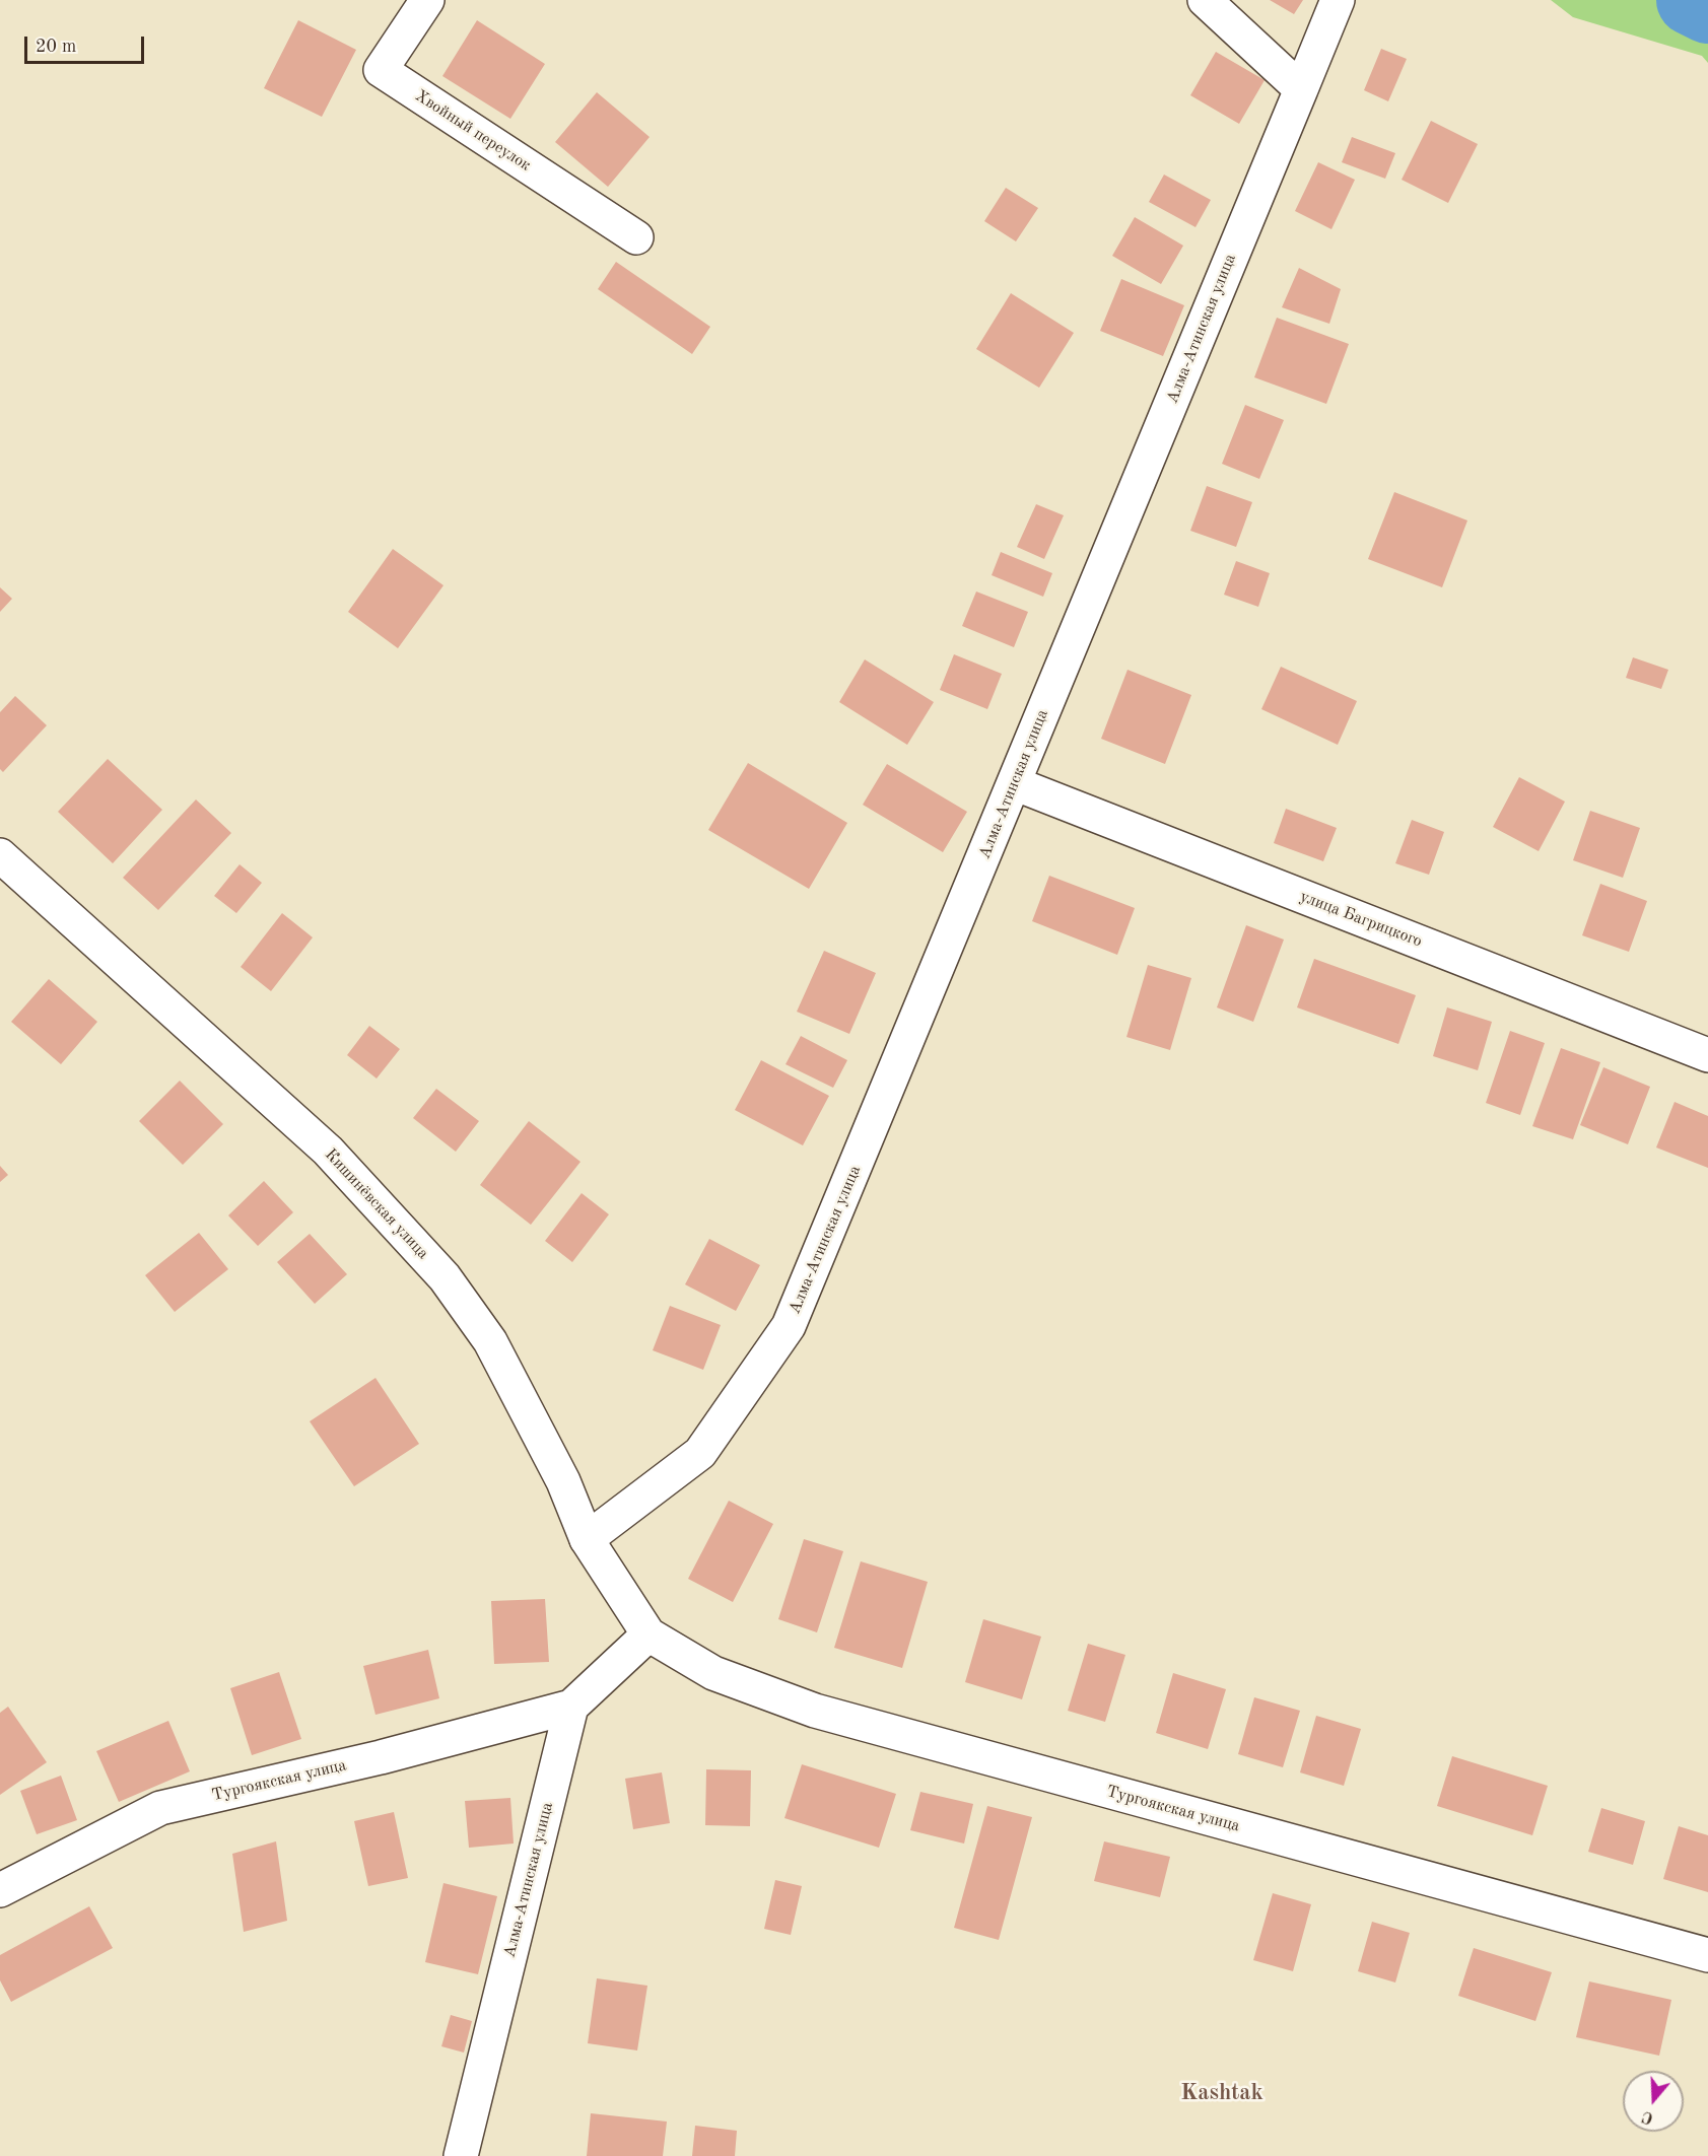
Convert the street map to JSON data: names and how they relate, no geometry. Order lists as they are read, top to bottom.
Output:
{
  "streets": {
    "street": [
      "Хвойный переулок",
      "Алма-Атинская улица",
      "улица Багрицкого",
      "Кишинёвская улица",
      "Тургоякская улица"
    ]
  },
  "crossings": [
    ["Алма-Атинская улица", "улица Багрицкого"],
    ["Алма-Атинская улица", "Кишинёвская улица"],
    ["Алма-Атинская улица", "Тургоякская улица"],
    ["Кишинёвская улица", "Тургоякская улица"]
  ],
  "districts": ["Kashtak"],
  "scale_bar": "20 m",
  "north": "bottom"
}
